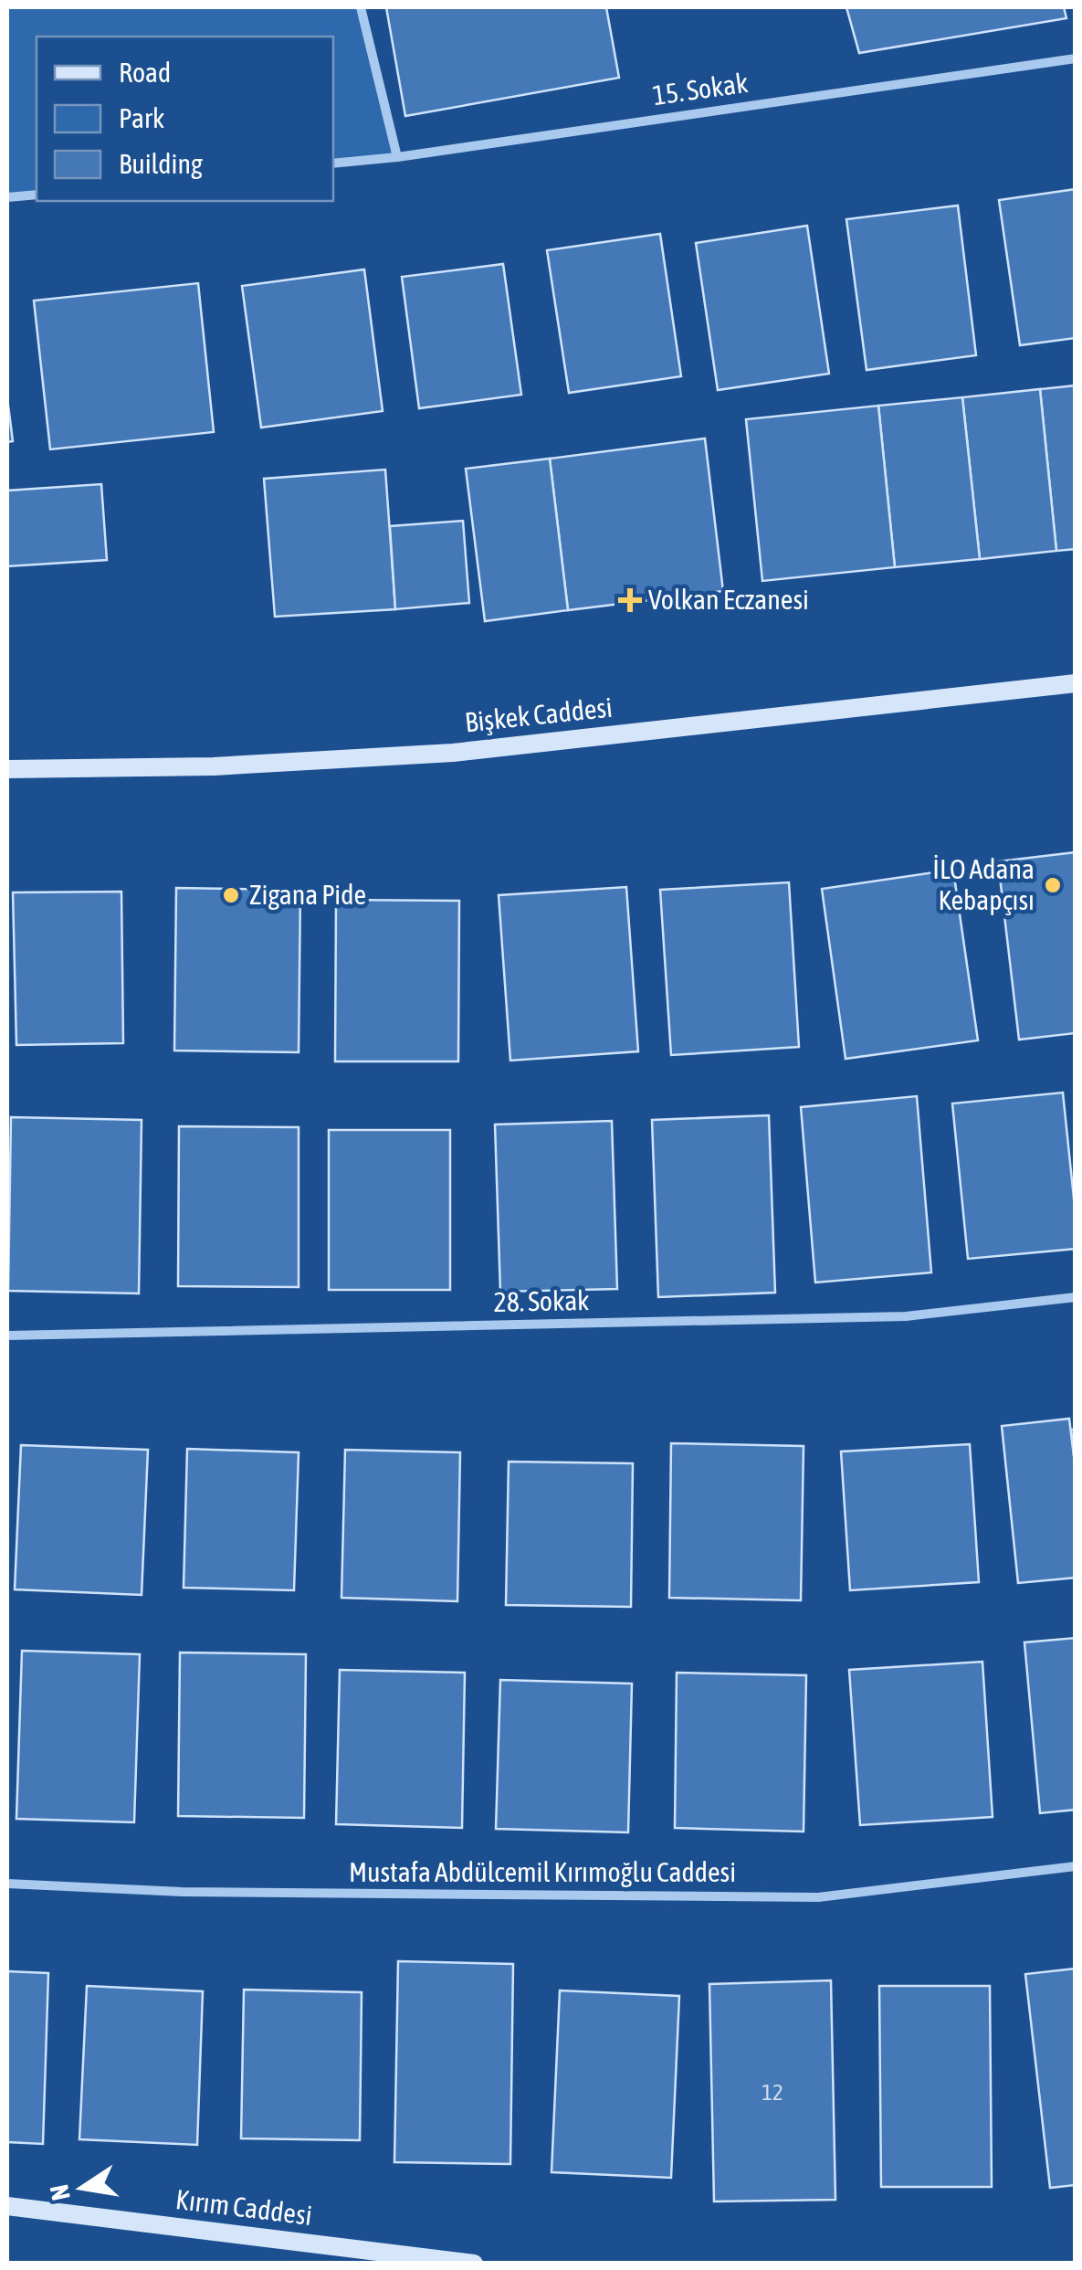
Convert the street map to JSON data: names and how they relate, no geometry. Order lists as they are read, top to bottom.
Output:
{
  "streets": {
    "street": [
      "15. Sokak",
      "Bişkek Caddesi",
      "28. Sokak",
      "Mustafa Abdülcemil Kırımoğlu Caddesi",
      "Kırım Caddesi"
    ]
  },
  "places": {
    "health": ["Volkan Eczanesi"],
    "other": ["İLO Adana Kebapçısı", "Zigana Pide"]
  },
  "house_numbers": ["12"],
  "legend": ["Road", "Park", "Building"],
  "north": "left"
}
